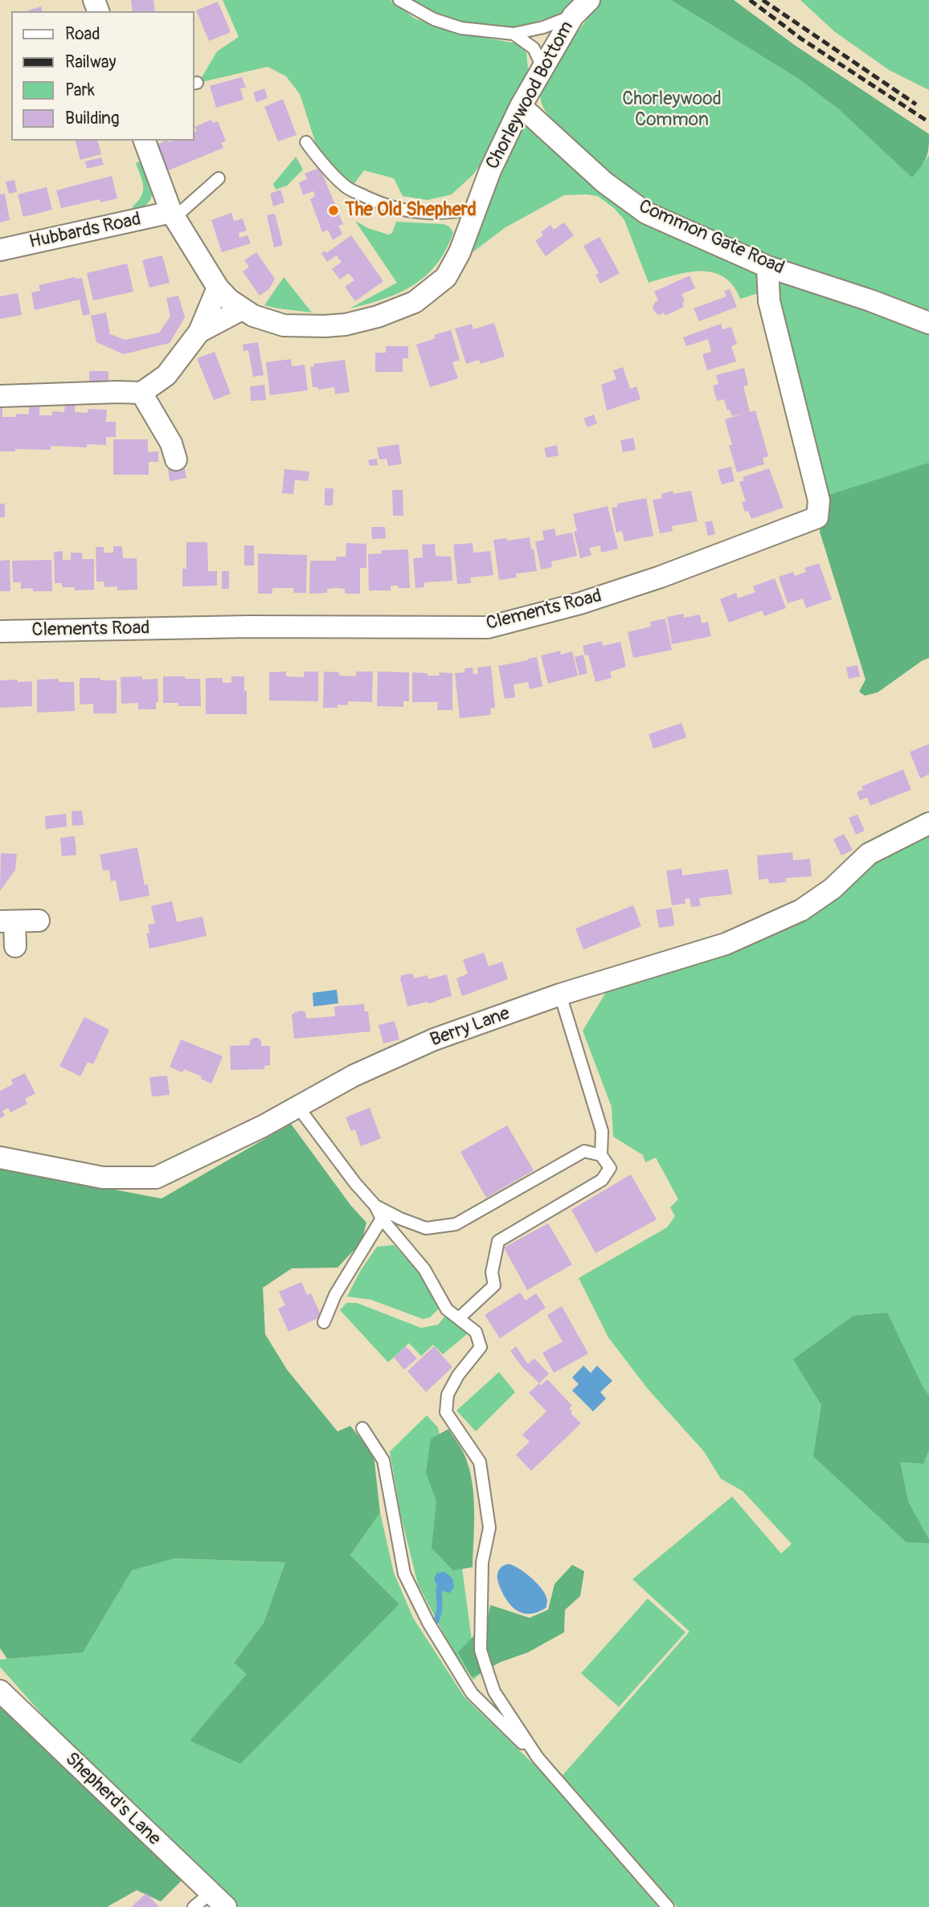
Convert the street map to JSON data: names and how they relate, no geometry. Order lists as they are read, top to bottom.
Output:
{
  "streets": {
    "street": [
      "Chorleywood Bottom",
      "Hubbards Road",
      "Common Gate Road",
      "Clements Road",
      "Berry Lane",
      "Shepherd's Lane"
    ]
  },
  "crossings": [
    ["Chorleywood Bottom", "Hubbards Road"],
    ["Chorleywood Bottom", "Common Gate Road"],
    ["Common Gate Road", "Clements Road"]
  ],
  "parks": ["Chorleywood Common"],
  "places": ["The Old Shepherd"],
  "legend": [
    "Road",
    "Railway",
    "Park",
    "Building"
  ]
}
